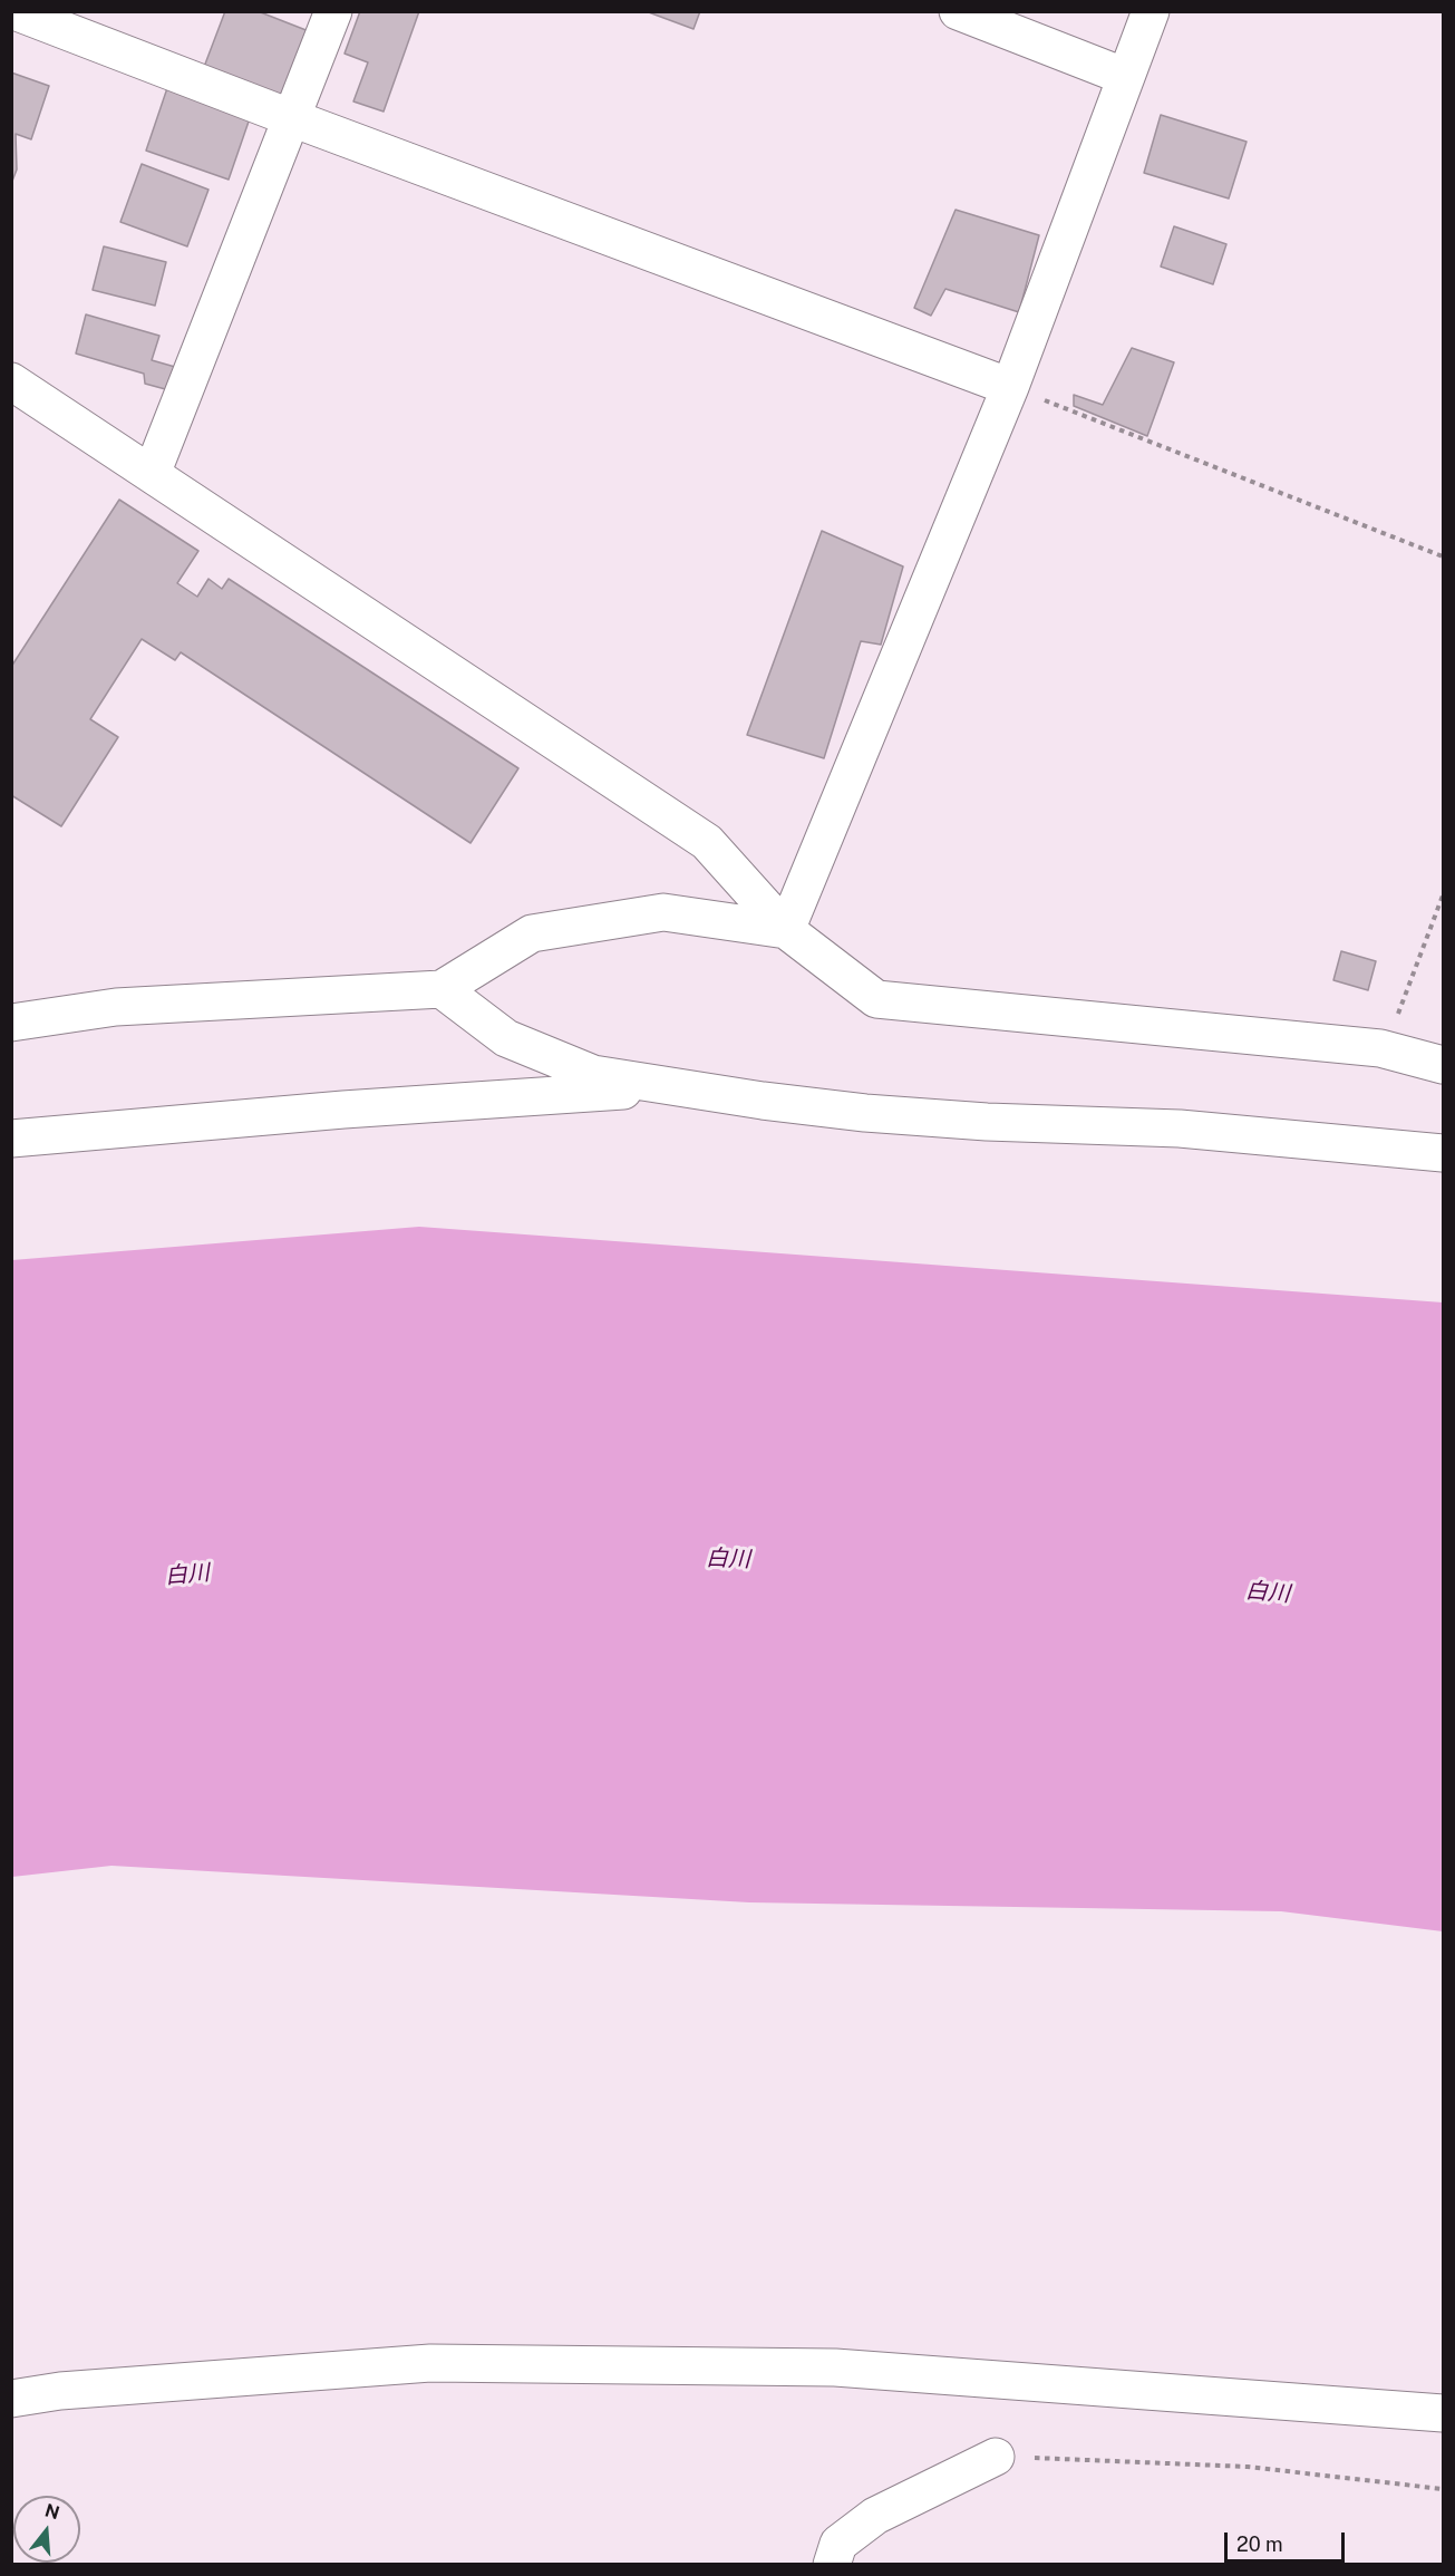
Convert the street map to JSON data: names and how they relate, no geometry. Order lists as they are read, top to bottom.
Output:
{
  "water": ["白川"],
  "scale_bar": "20 m",
  "north": "top"
}
